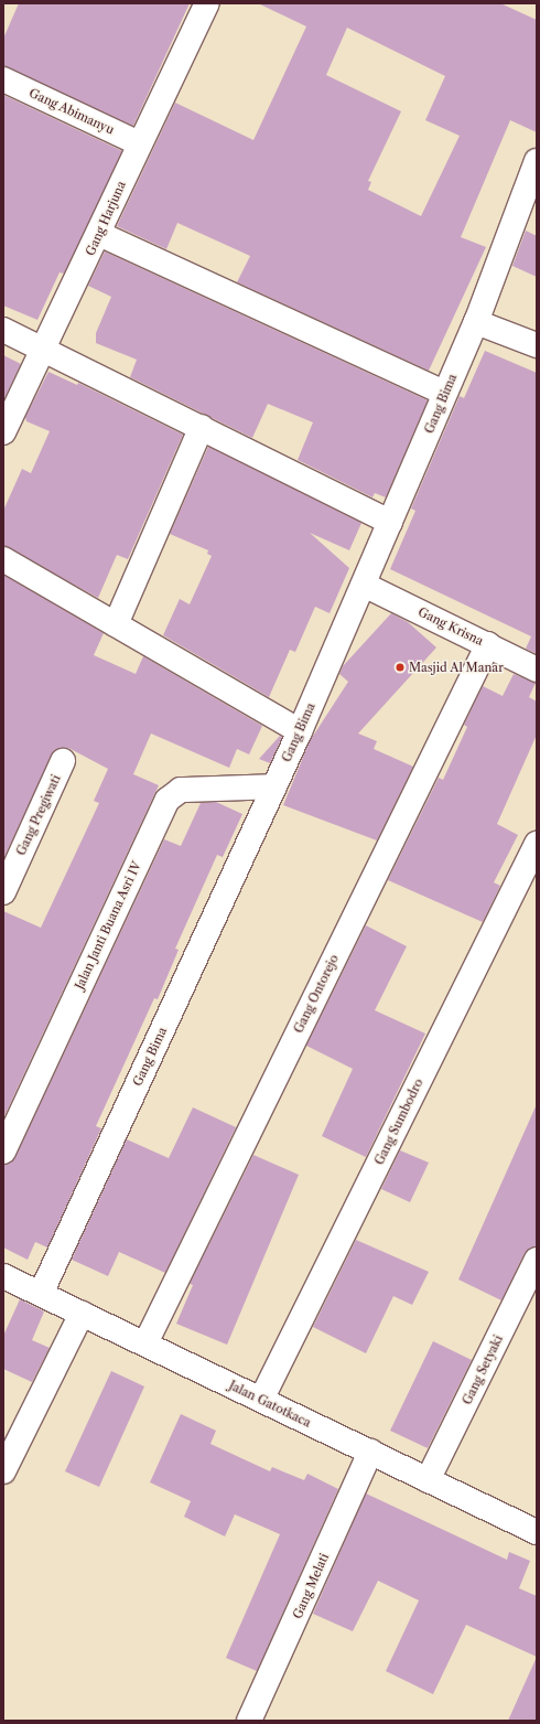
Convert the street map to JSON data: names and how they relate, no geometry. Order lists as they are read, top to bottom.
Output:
{
  "streets": {
    "street": [
      "Gang Abimanyu",
      "Gang Harjuna",
      "Gang Bima",
      "Gang Krisna",
      "Gang Pregiwati",
      "Jalan Janti Buana Asri IV",
      "Gang Ontorejo",
      "Gang Sumbodro",
      "Gang Setyaki",
      "Jalan Gatotkaca",
      "Gang Melati"
    ]
  },
  "crossings": [
    ["Gang Abimanyu", "Gang Harjuna"],
    ["Gang Bima", "Gang Krisna"],
    ["Gang Bima", "Jalan Janti Buana Asri IV"],
    ["Gang Bima", "Jalan Gatotkaca"],
    ["Gang Krisna", "Gang Ontorejo"],
    ["Gang Ontorejo", "Jalan Gatotkaca"],
    ["Gang Sumbodro", "Jalan Gatotkaca"],
    ["Gang Setyaki", "Jalan Gatotkaca"],
    ["Jalan Gatotkaca", "Gang Melati"]
  ],
  "places": ["Masjid Al Manar"]
}
